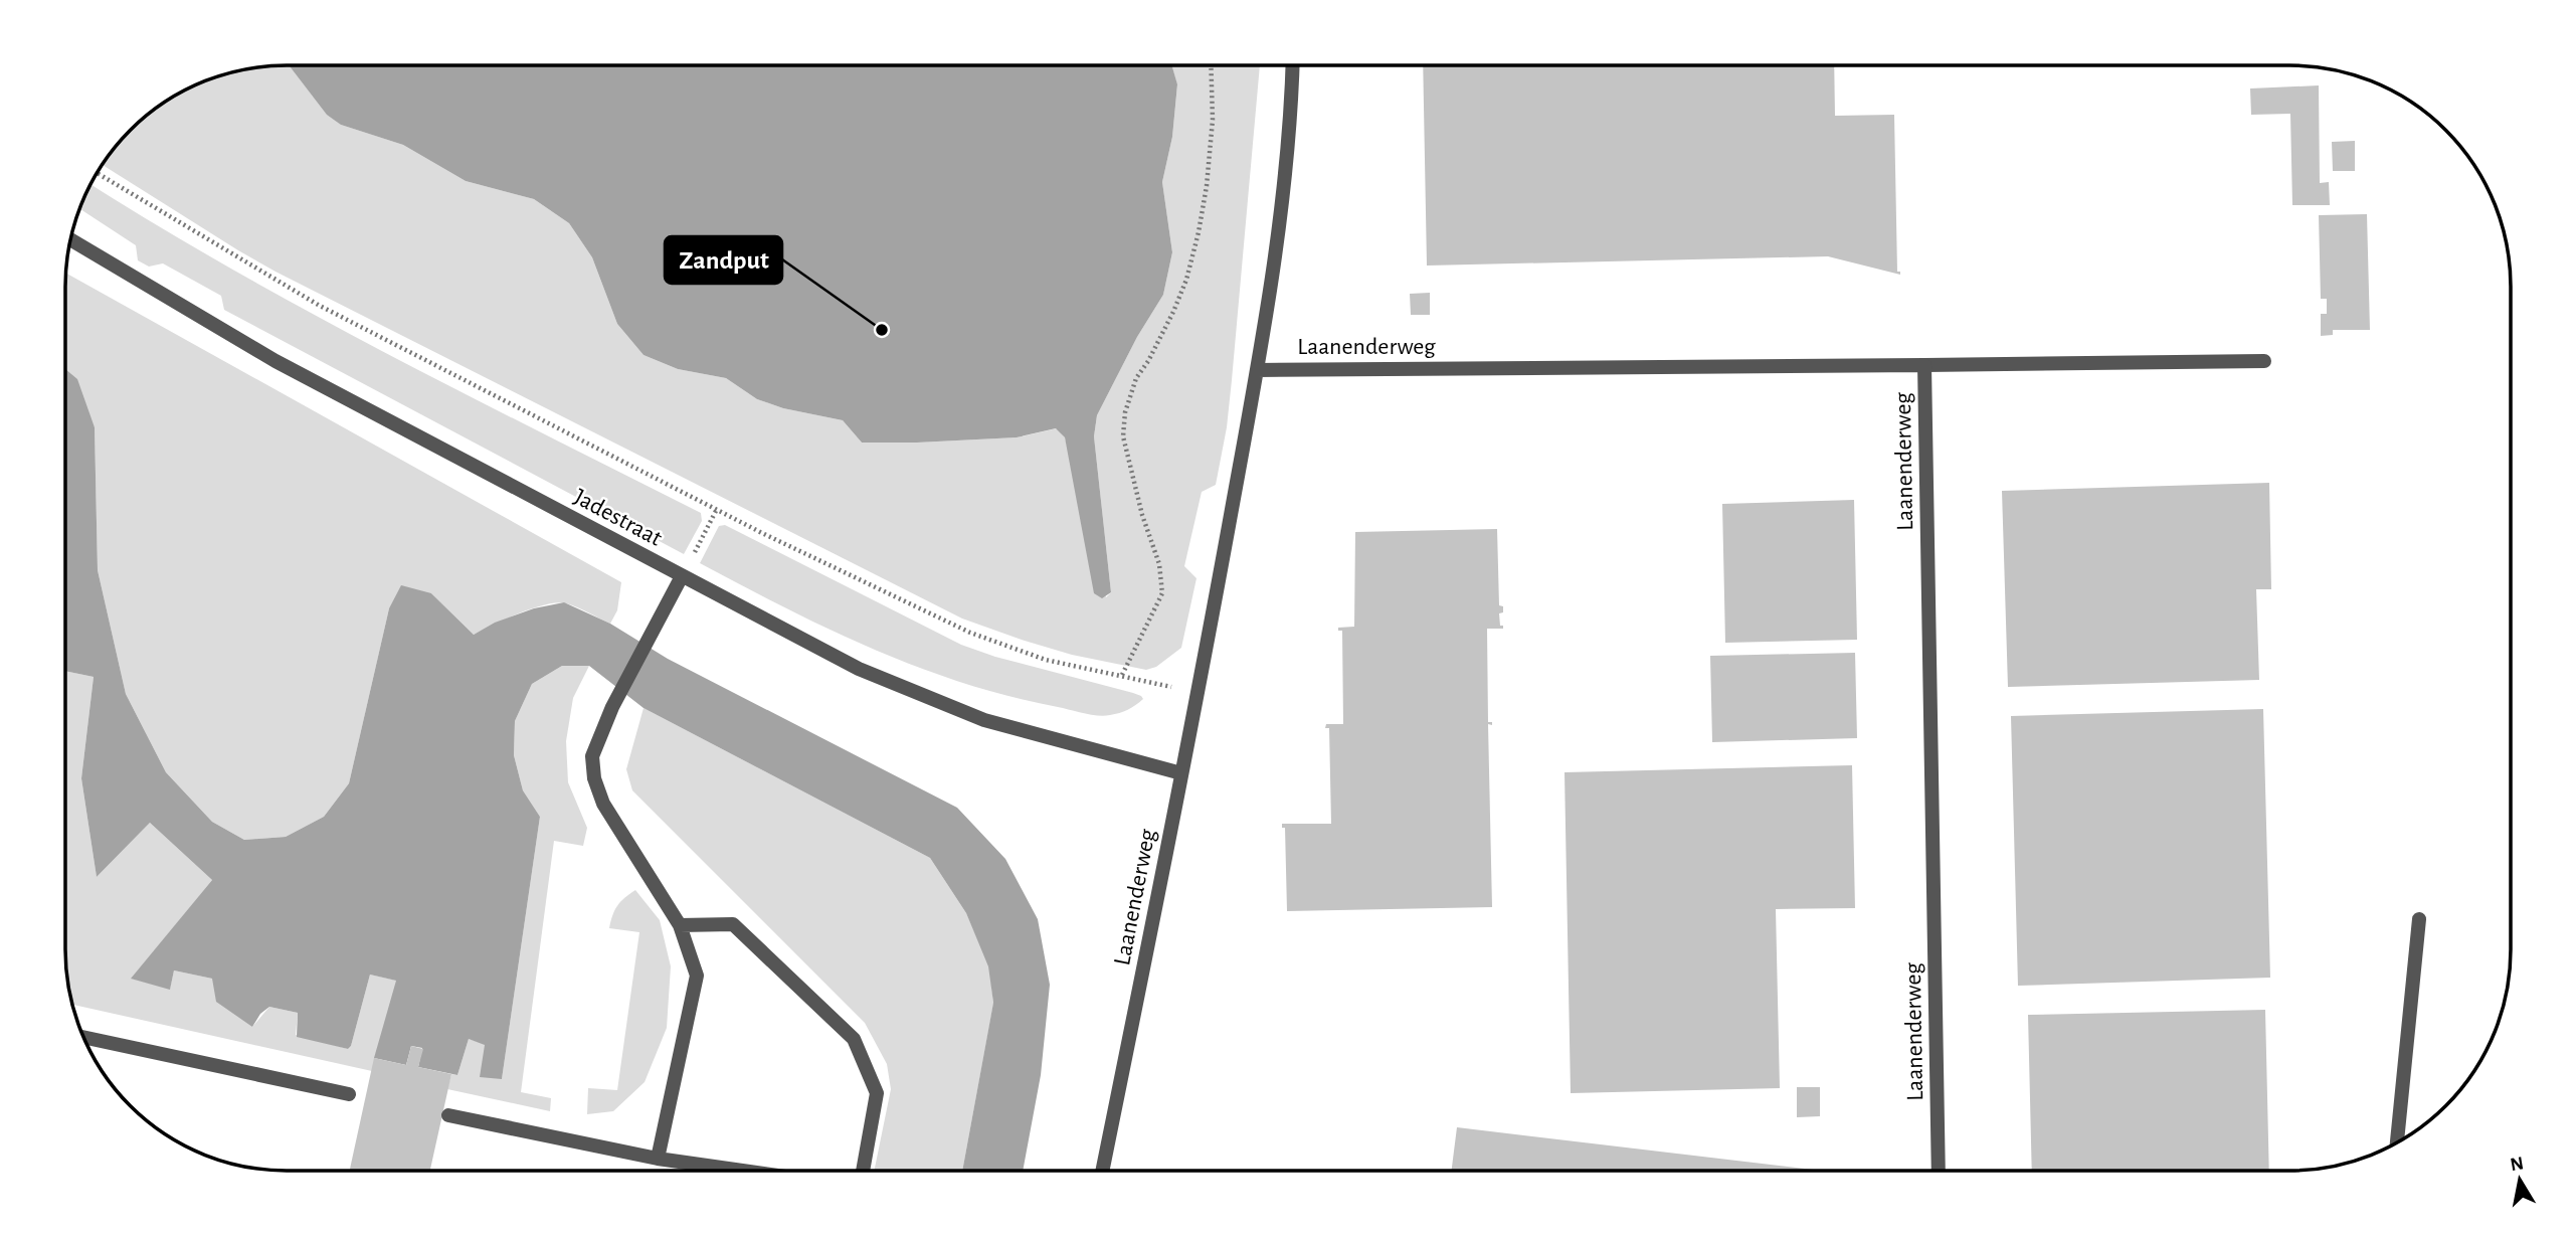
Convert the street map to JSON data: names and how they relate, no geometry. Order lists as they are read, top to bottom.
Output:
{
  "streets": {
    "street": ["Laanenderweg", "Jadestraat"]
  },
  "crossings": [
    ["Laanenderweg", "Jadestraat"]
  ],
  "places": ["Zandput"],
  "north": "top"
}
